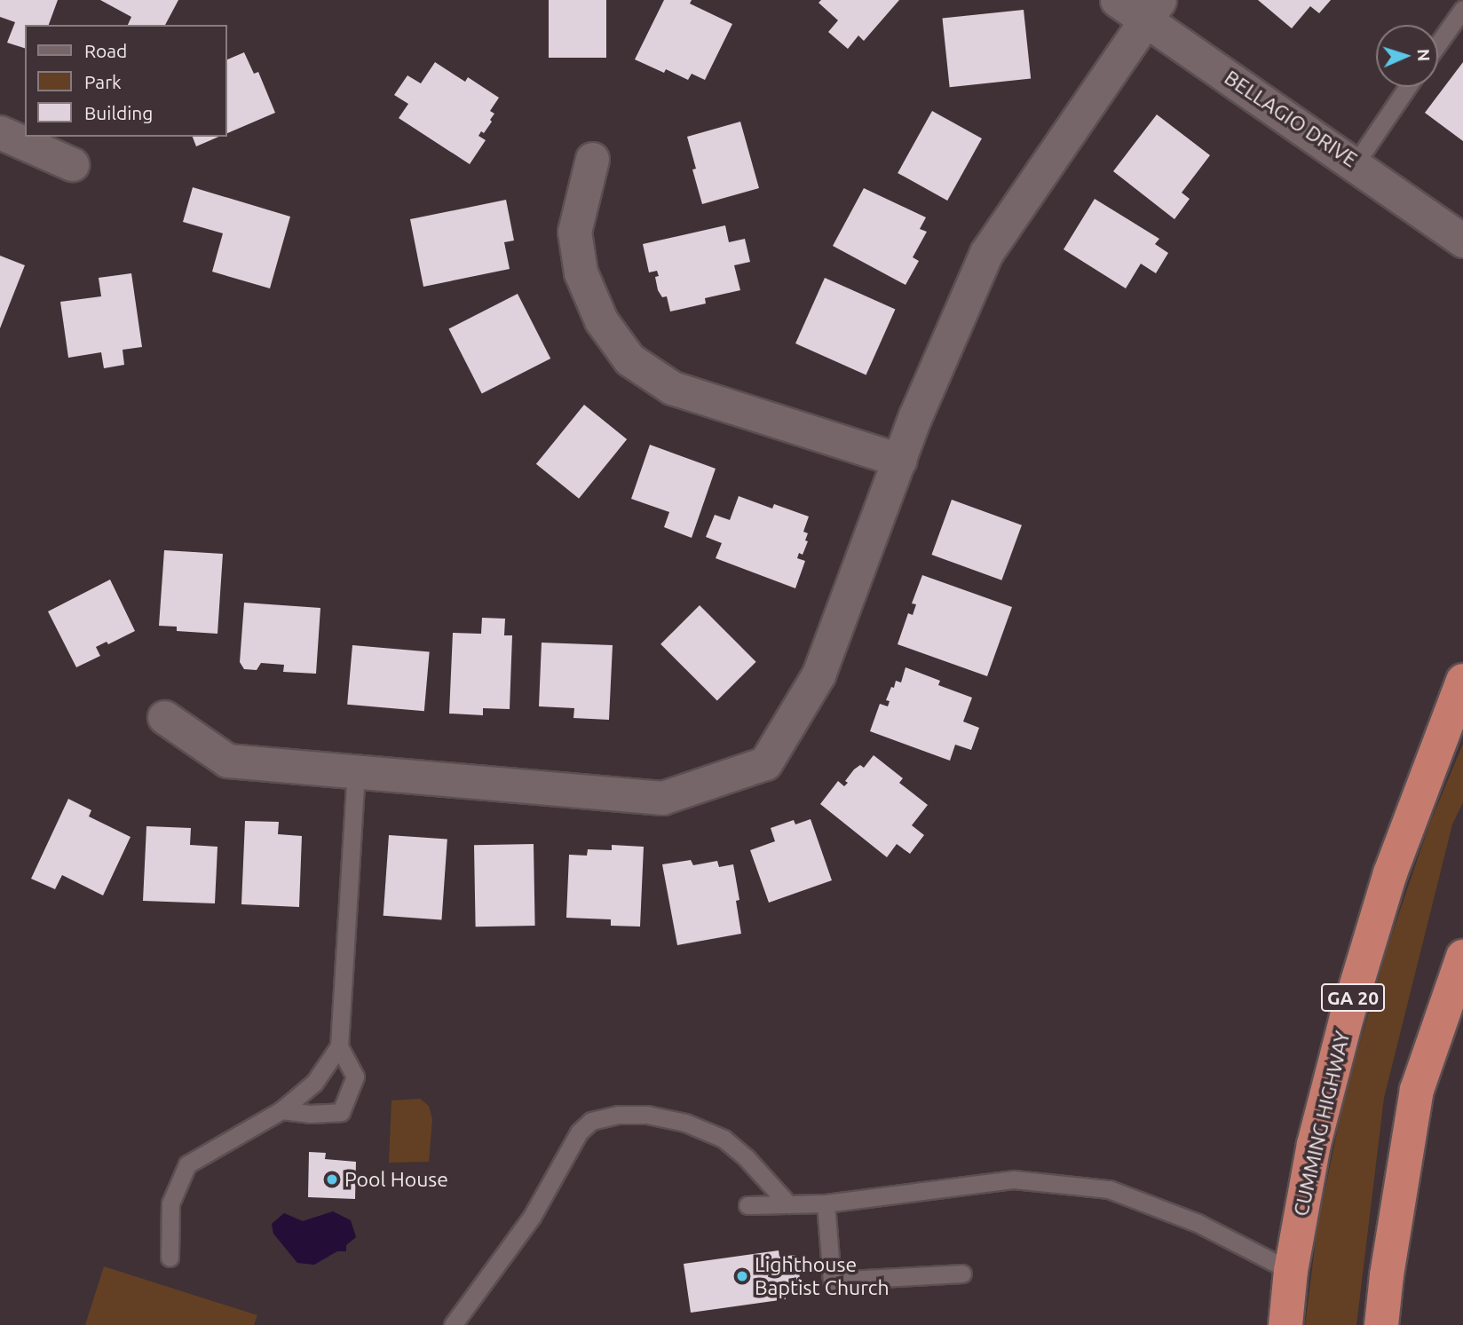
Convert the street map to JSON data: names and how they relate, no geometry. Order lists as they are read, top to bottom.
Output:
{
  "streets": {
    "highway": ["GA 20", "CUMMING HIGHWAY"],
    "street": ["BELLAGIO DRIVE"]
  },
  "places": ["Pool House", "Lighthouse Baptist Church"],
  "legend": ["Road", "Park", "Building"],
  "north": "right"
}
